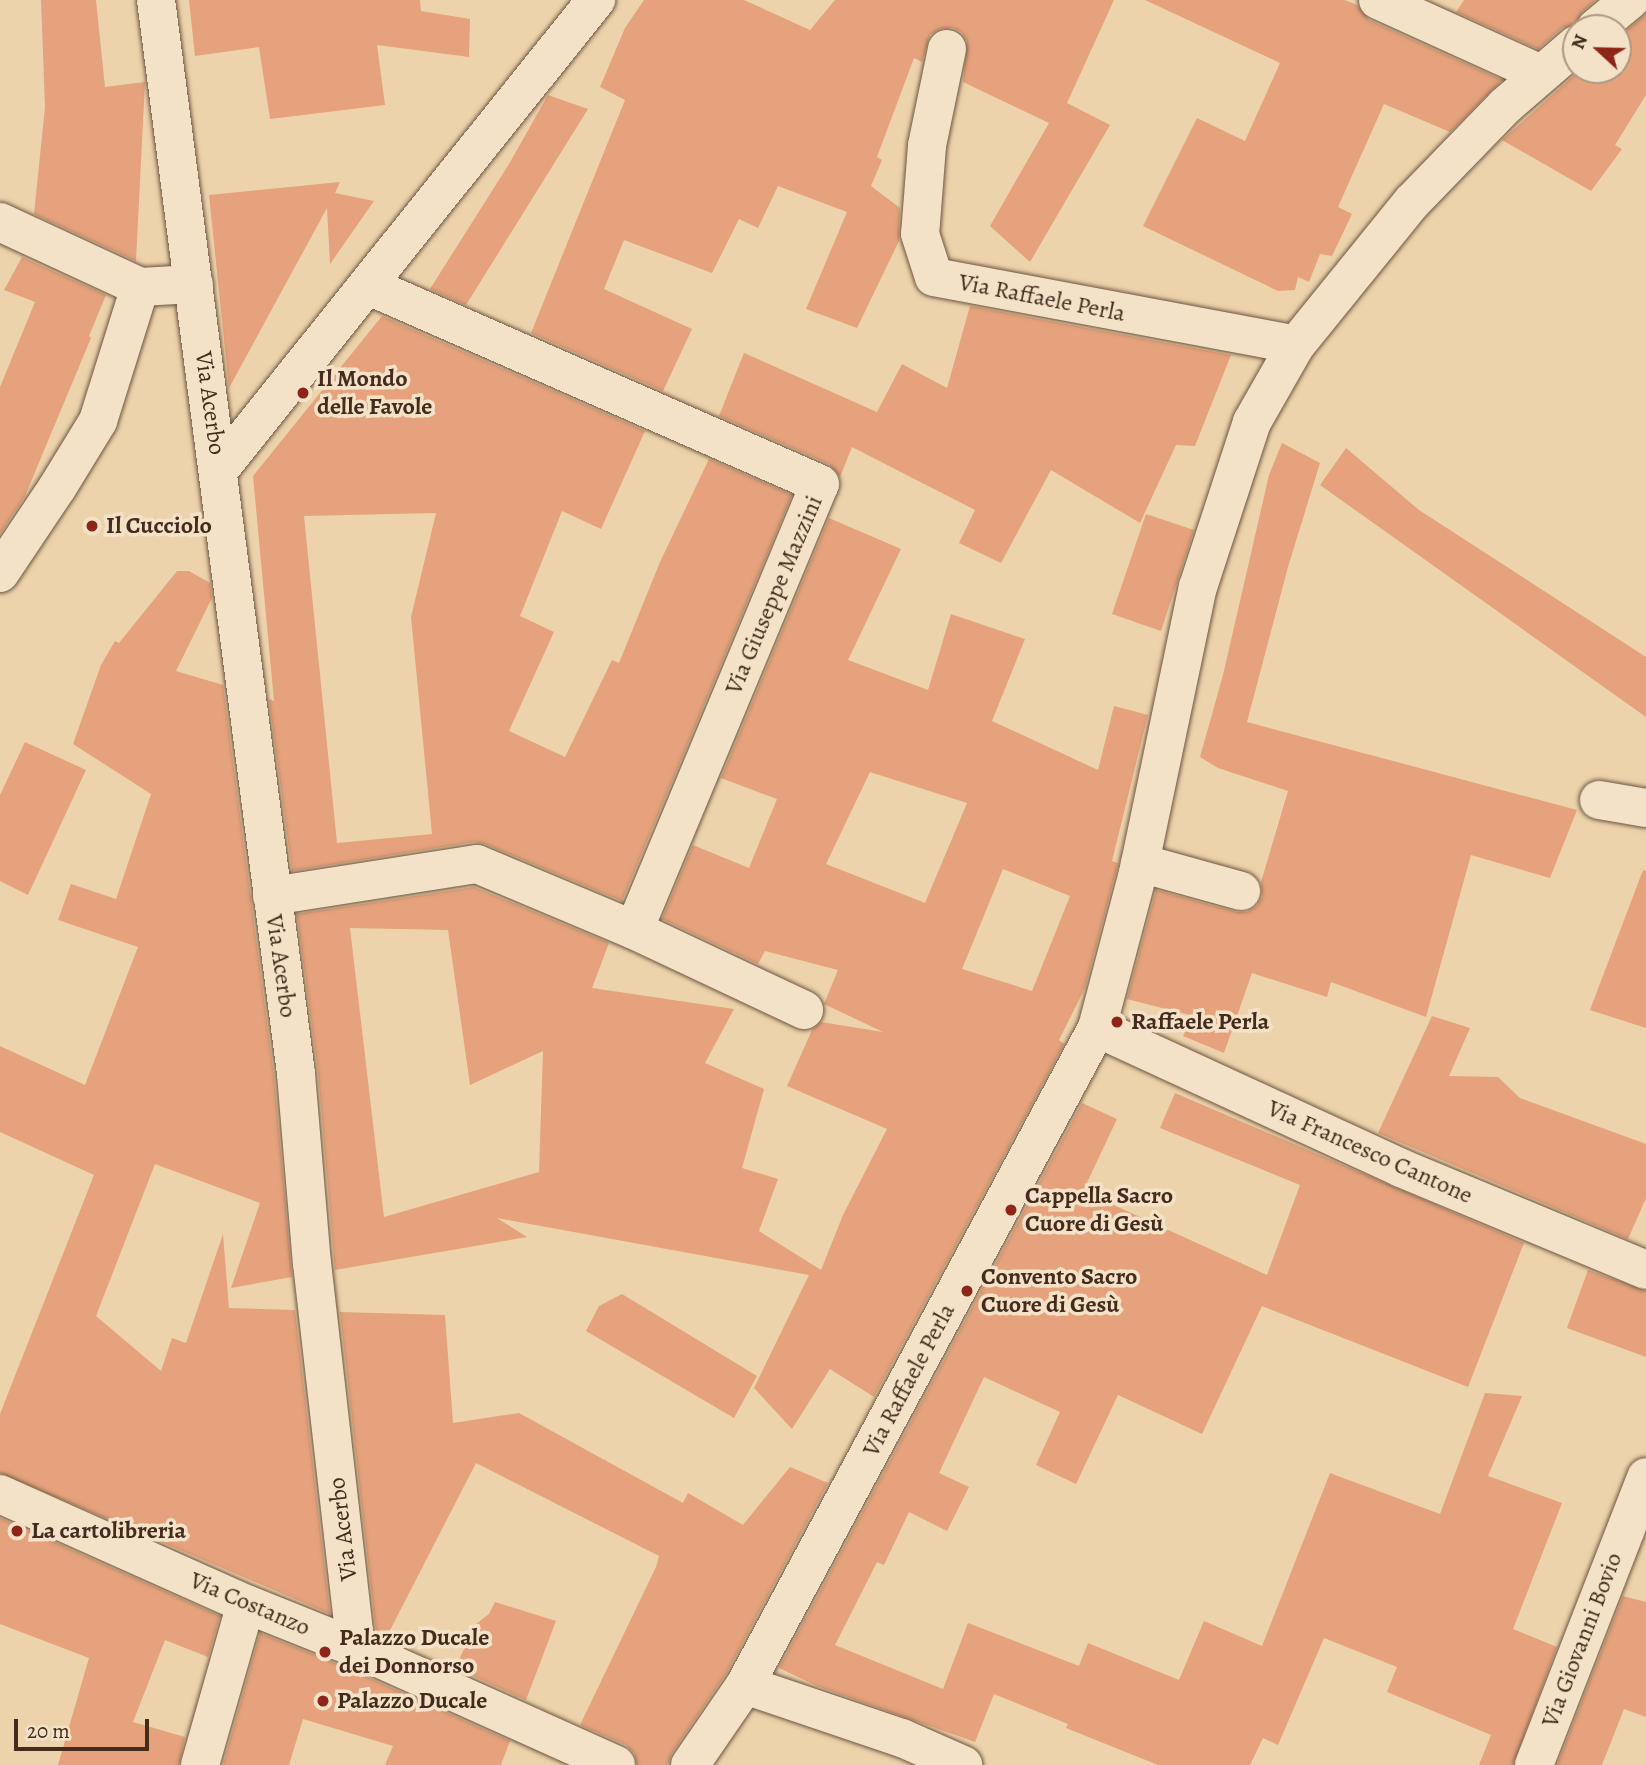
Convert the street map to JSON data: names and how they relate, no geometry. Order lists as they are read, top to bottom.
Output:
{
  "streets": {
    "street": [
      "Via Raffaele Perla",
      "Via Acerbo",
      "Via Giuseppe Mazzini",
      "Via Francesco Cantone",
      "Via Costanzo",
      "Via Giovanni Bovio"
    ]
  },
  "crossings": [
    ["Via Raffaele Perla", "Via Francesco Cantone"],
    ["Via Acerbo", "Via Costanzo"]
  ],
  "places": [
    "Il Mondo delle Favole",
    "Il Cucciolo",
    "Raffaele Perla",
    "Cappella Sacro Cuore di Gesù",
    "Convento Sacro Cuore di Gesù",
    "La cartolibreria",
    "Palazzo Ducale dei Donnorso",
    "Palazzo Ducale"
  ],
  "scale_bar": "20 m",
  "north": "left"
}
